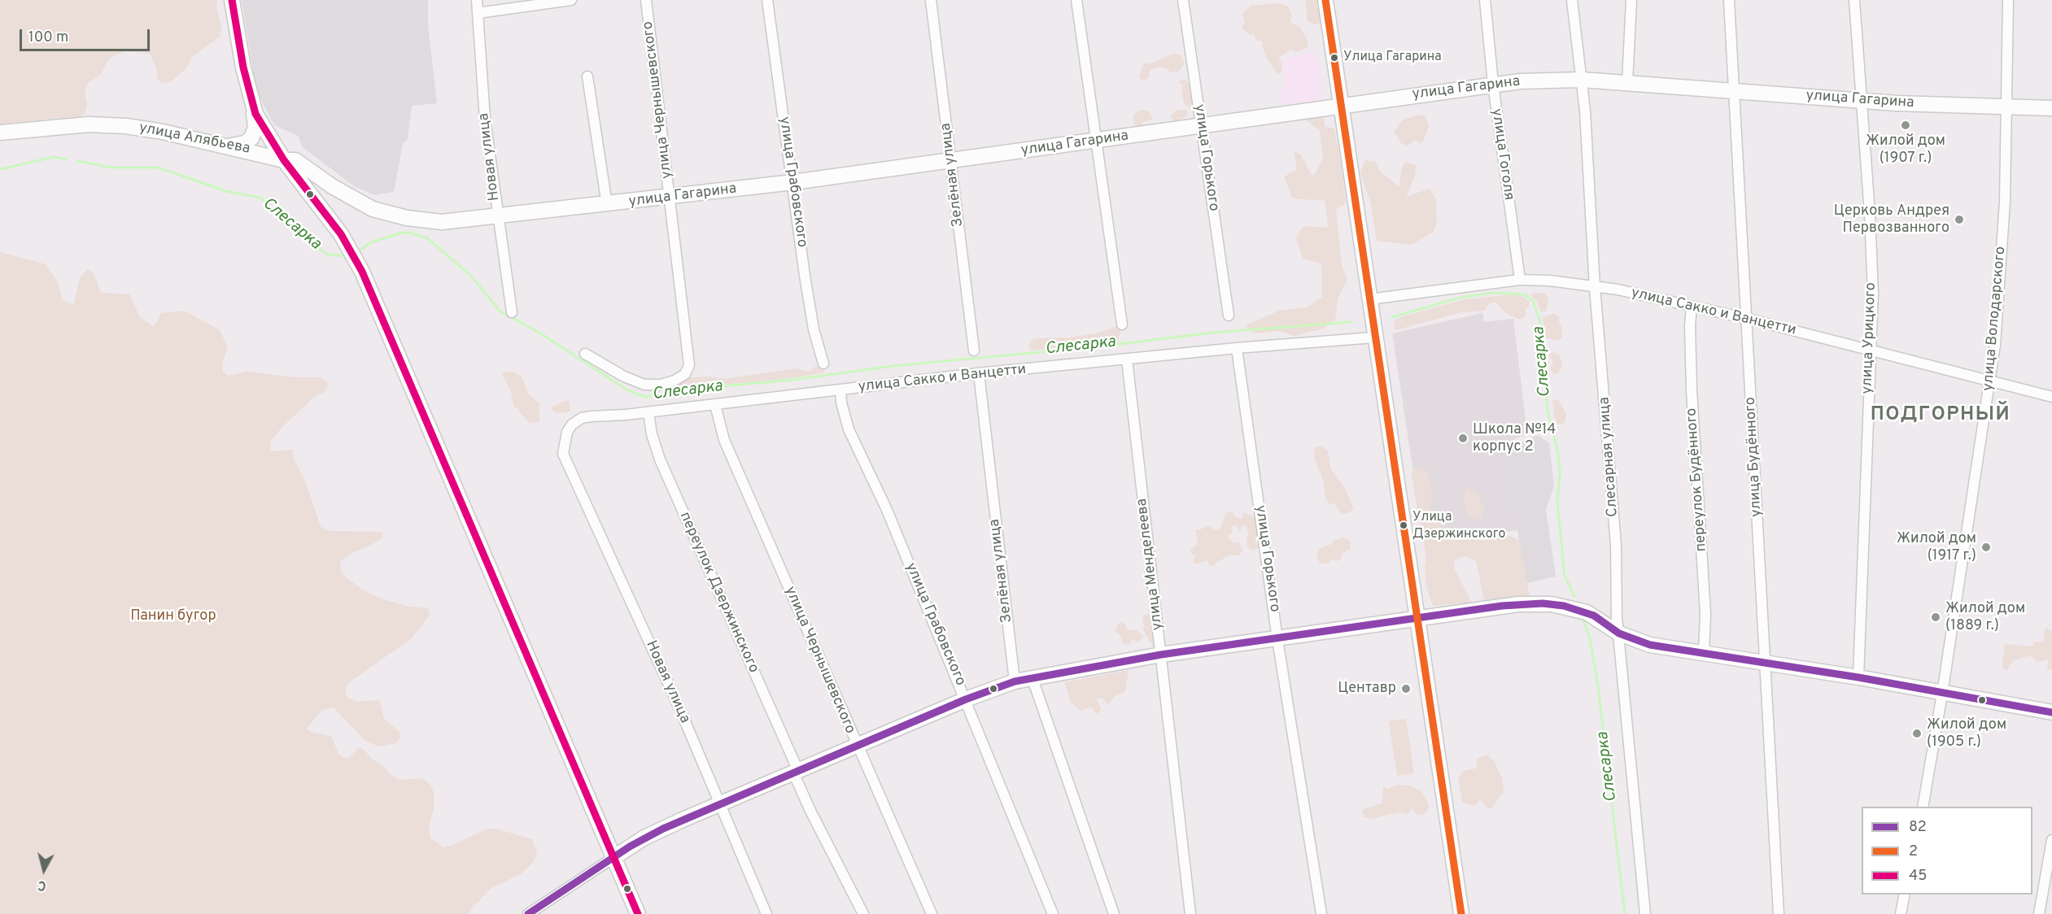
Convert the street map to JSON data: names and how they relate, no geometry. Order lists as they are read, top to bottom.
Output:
{
  "streets": {
    "main road": ["улица Гагарина", "улица Алябьева"],
    "street": [
      "улица Чернышевского",
      "улица Гоголя",
      "Новая улица",
      "улица Горького",
      "Зелёная улица",
      "улица Грабовского",
      "улица Сакко и Ванцетти",
      "улица Володарского",
      "улица Урицкого",
      "Слесарная улица",
      "улица Будённого",
      "переулок Будённого",
      "улица Менделеева",
      "переулок Дзержинского"
    ]
  },
  "crossings": [
    ["улица Гагарина", "улица Чернышевского"],
    ["улица Гагарина", "улица Алябьева"],
    ["улица Гагарина", "улица Гоголя"],
    ["улица Гагарина", "Новая улица"],
    ["улица Гагарина", "улица Горького"],
    ["улица Гагарина", "Зелёная улица"],
    ["улица Гагарина", "улица Грабовского"],
    ["улица Гагарина", "улица Володарского"],
    ["улица Гагарина", "улица Урицкого"],
    ["улица Гагарина", "Слесарная улица"],
    ["улица Гагарина", "улица Будённого"],
    ["улица Чернышевского", "улица Сакко и Ванцетти"],
    ["улица Гоголя", "улица Сакко и Ванцетти"],
    ["Новая улица", "улица Сакко и Ванцетти"],
    ["улица Горького", "улица Сакко и Ванцетти"],
    ["Зелёная улица", "улица Сакко и Ванцетти"],
    ["улица Грабовского", "улица Сакко и Ванцетти"],
    ["улица Сакко и Ванцетти", "улица Володарского"],
    ["улица Сакко и Ванцетти", "улица Урицкого"],
    ["улица Сакко и Ванцетти", "Слесарная улица"],
    ["улица Сакко и Ванцетти", "улица Будённого"],
    ["улица Сакко и Ванцетти", "переулок Будённого"],
    ["улица Сакко и Ванцетти", "улица Менделеева"],
    ["улица Сакко и Ванцетти", "переулок Дзержинского"]
  ],
  "districts": ["ПОДГОРНЫЙ"],
  "water": ["Слесарка"],
  "parks": ["Панин бугор"],
  "places": [
    "Улица Гагарина",
    "Жилой дом (1907 г.)",
    "Церковь Андрея Первозванного",
    "Школа №14 корпус 2",
    "Улица Дзержинского",
    "Жилой дом (1917 г.)",
    "Жилой дом (1889 г.)",
    "Центавр",
    "Жилой дом (1905 г.)"
  ],
  "lines": ["transit line 2", "transit line 45", "transit line 82"],
  "legend": ["82", "2", "45"],
  "scale_bar": "100 m",
  "north": "bottom"
}
